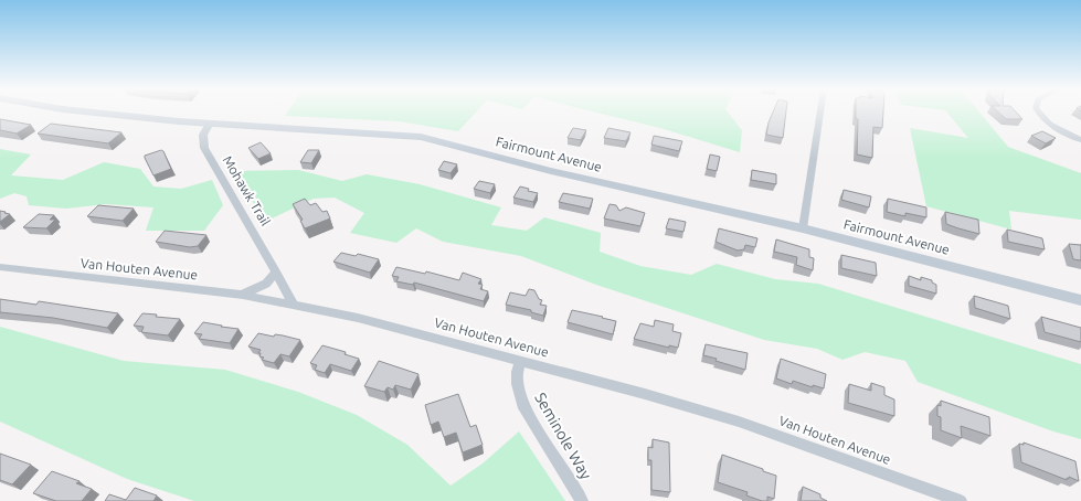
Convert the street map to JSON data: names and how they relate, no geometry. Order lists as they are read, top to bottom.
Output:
{
  "streets": {
    "main road": ["Fairmount Avenue"],
    "street": ["Mohawk Trail", "Van Houten Avenue", "Seminole Way"]
  },
  "crossings": [
    ["Fairmount Avenue", "Mohawk Trail"],
    ["Mohawk Trail", "Van Houten Avenue"],
    ["Van Houten Avenue", "Seminole Way"]
  ]
}
